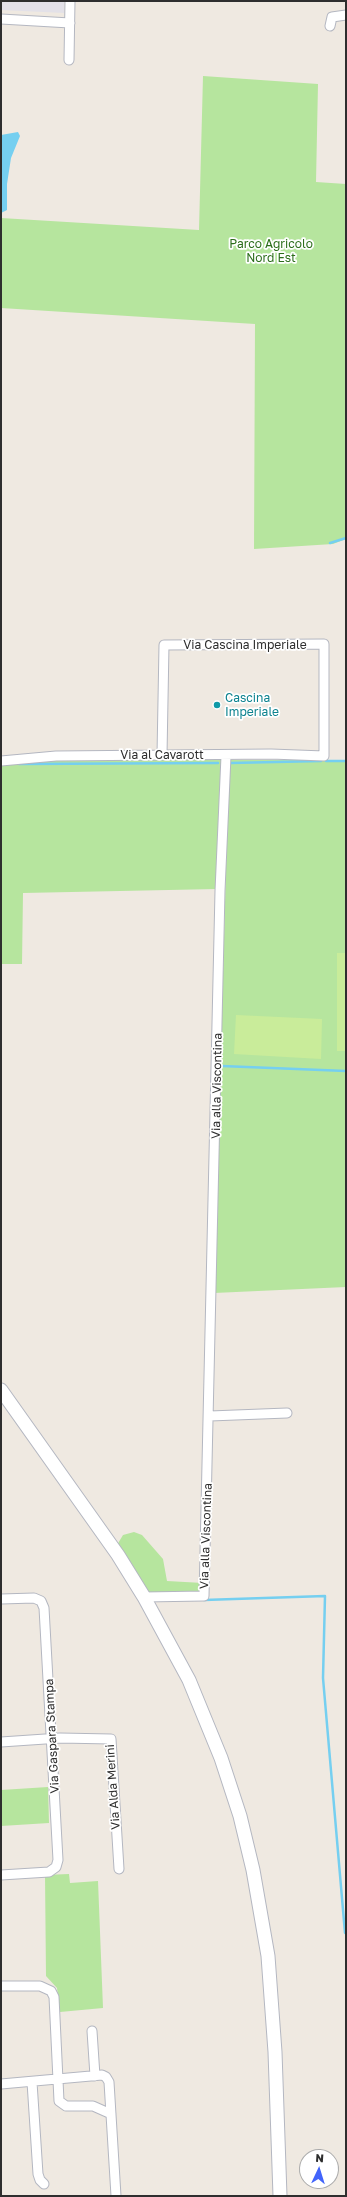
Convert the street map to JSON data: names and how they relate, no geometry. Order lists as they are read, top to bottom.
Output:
{
  "streets": {
    "street": [
      "Via Cascina Imperiale",
      "Via al Cavarott",
      "Via alla Viscontina",
      "Via Gaspara Stampa",
      "Via Alda Merini"
    ]
  },
  "crossings": [
    ["Via Cascina Imperiale", "Via al Cavarott"],
    ["Via al Cavarott", "Via alla Viscontina"],
    ["Via Gaspara Stampa", "Via Alda Merini"]
  ],
  "parks": ["Parco Agricolo Nord Est"],
  "places": ["Cascina Imperiale"],
  "north": "top"
}
